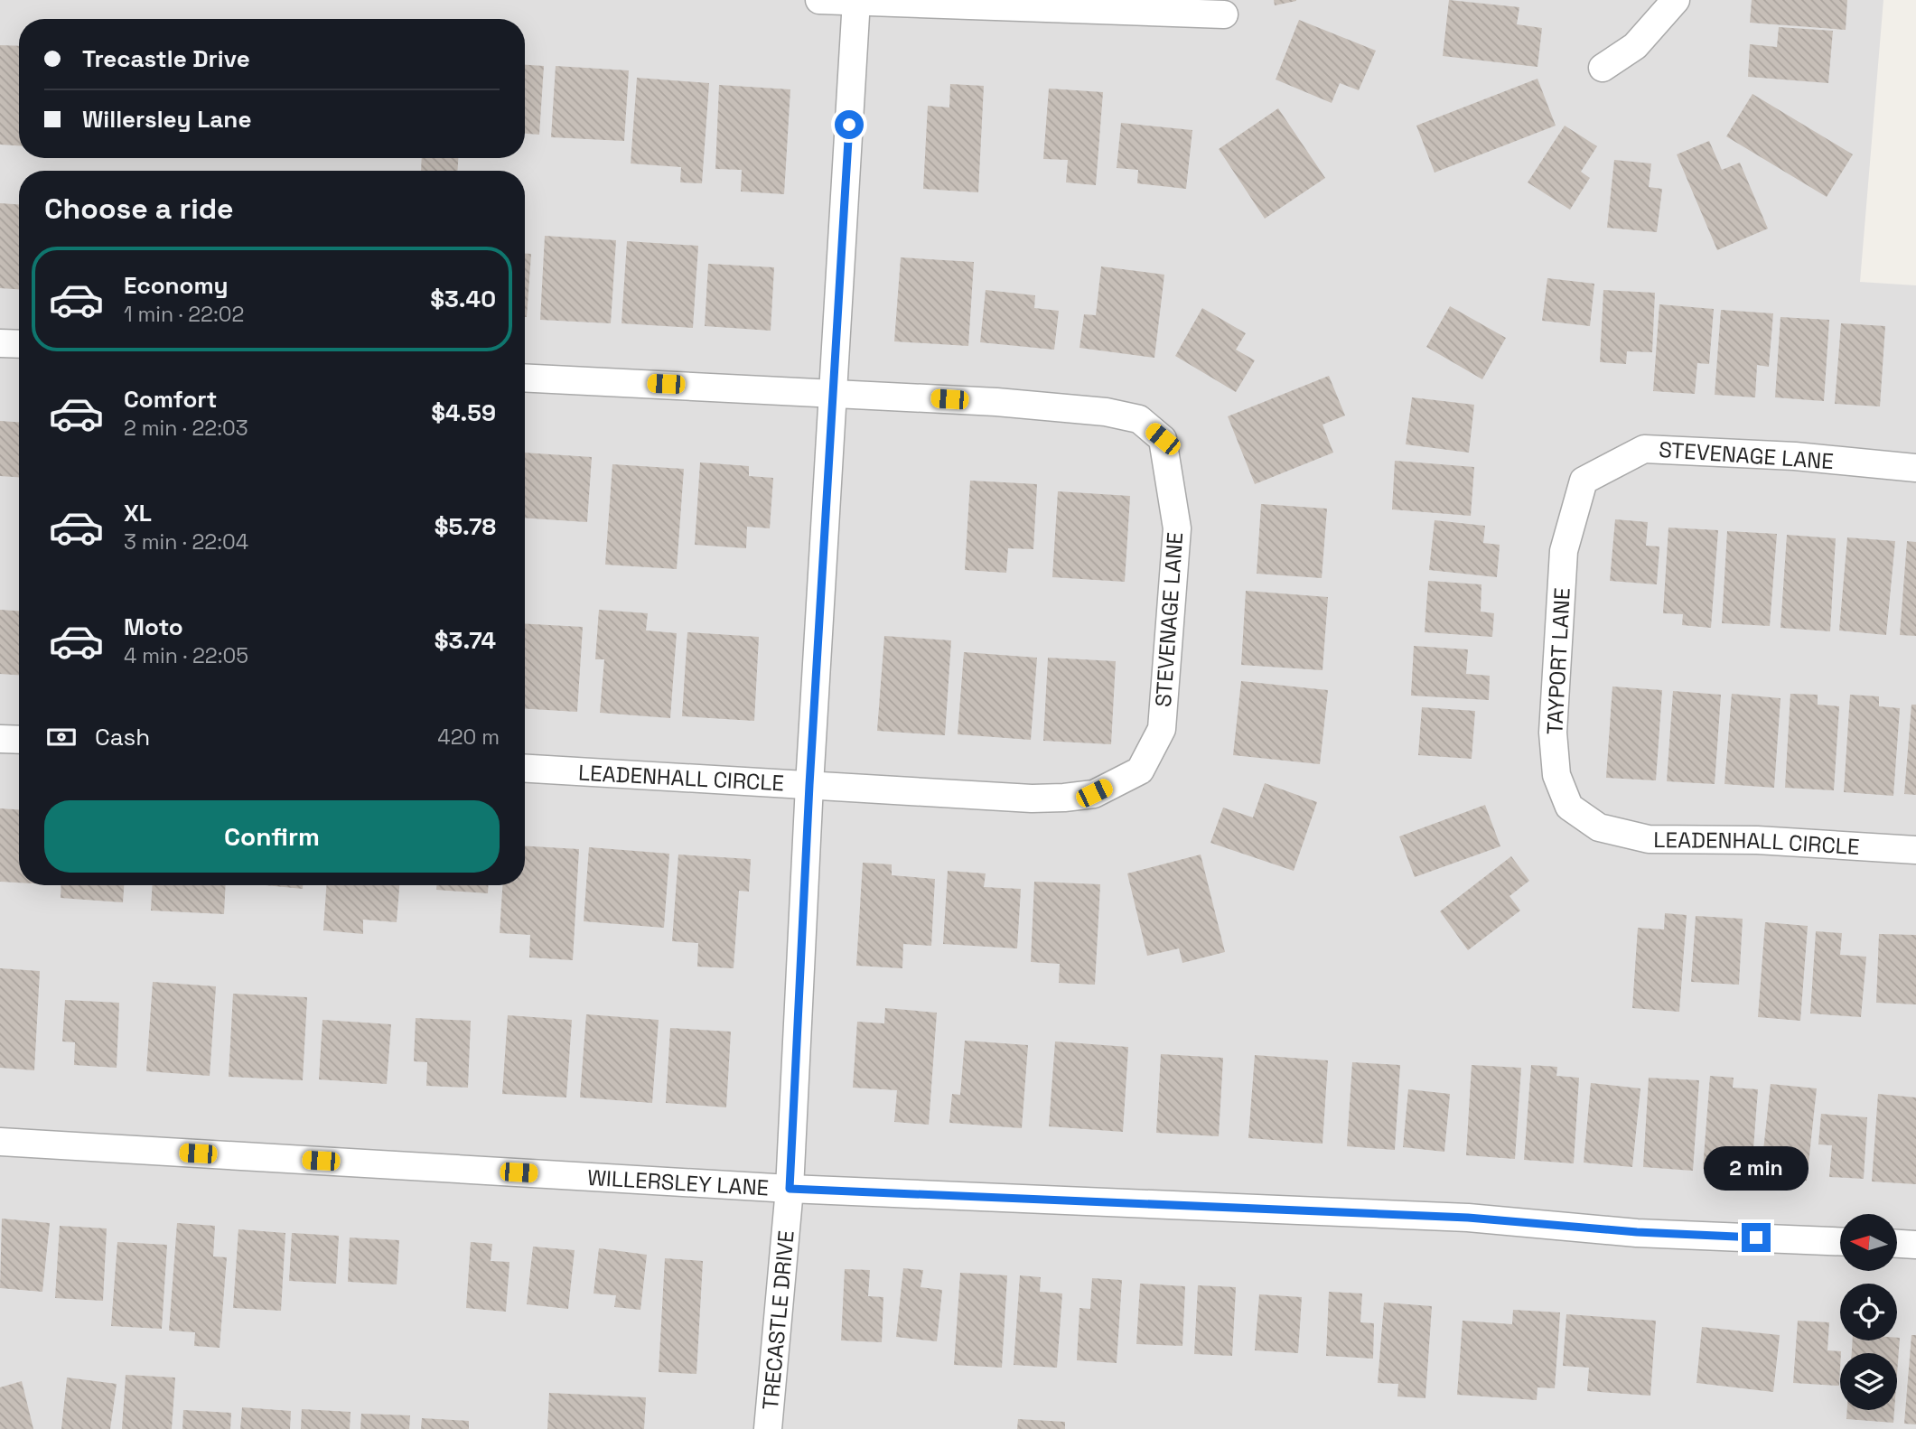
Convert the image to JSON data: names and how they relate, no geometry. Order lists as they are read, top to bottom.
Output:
{
  "streets": {
    "street": [
      "STEVENAGE LANE",
      "TAYPORT LANE",
      "LEADENHALL CIRCLE",
      "WILLERSLEY LANE",
      "TRECASTLE DRIVE"
    ]
  },
  "crossings": [
    ["STEVENAGE LANE", "TAYPORT LANE"],
    ["STEVENAGE LANE", "LEADENHALL CIRCLE"],
    ["STEVENAGE LANE", "TRECASTLE DRIVE"],
    ["TAYPORT LANE", "LEADENHALL CIRCLE"],
    ["LEADENHALL CIRCLE", "TRECASTLE DRIVE"],
    ["WILLERSLEY LANE", "TRECASTLE DRIVE"]
  ],
  "north": "left",
  "page": {
    "banner": ["Trecastle Drive", "Willersley Lane"],
    "heading": "Choose a ride",
    "list": [
      {
        "name": "Economy",
        "note": "1 min · 22:02",
        "value": "$3.40"
      },
      {
        "name": "Comfort",
        "note": "2 min · 22:03",
        "value": "$4.59"
      },
      {
        "name": "XL",
        "note": "3 min · 22:04",
        "value": "$5.78"
      },
      {
        "name": "Moto",
        "note": "4 min · 22:05",
        "value": "$3.74"
      }
    ],
    "pay": ["Cash", "420 m"],
    "buttons": "Confirm",
    "bubble": "2 min"
  }
}
